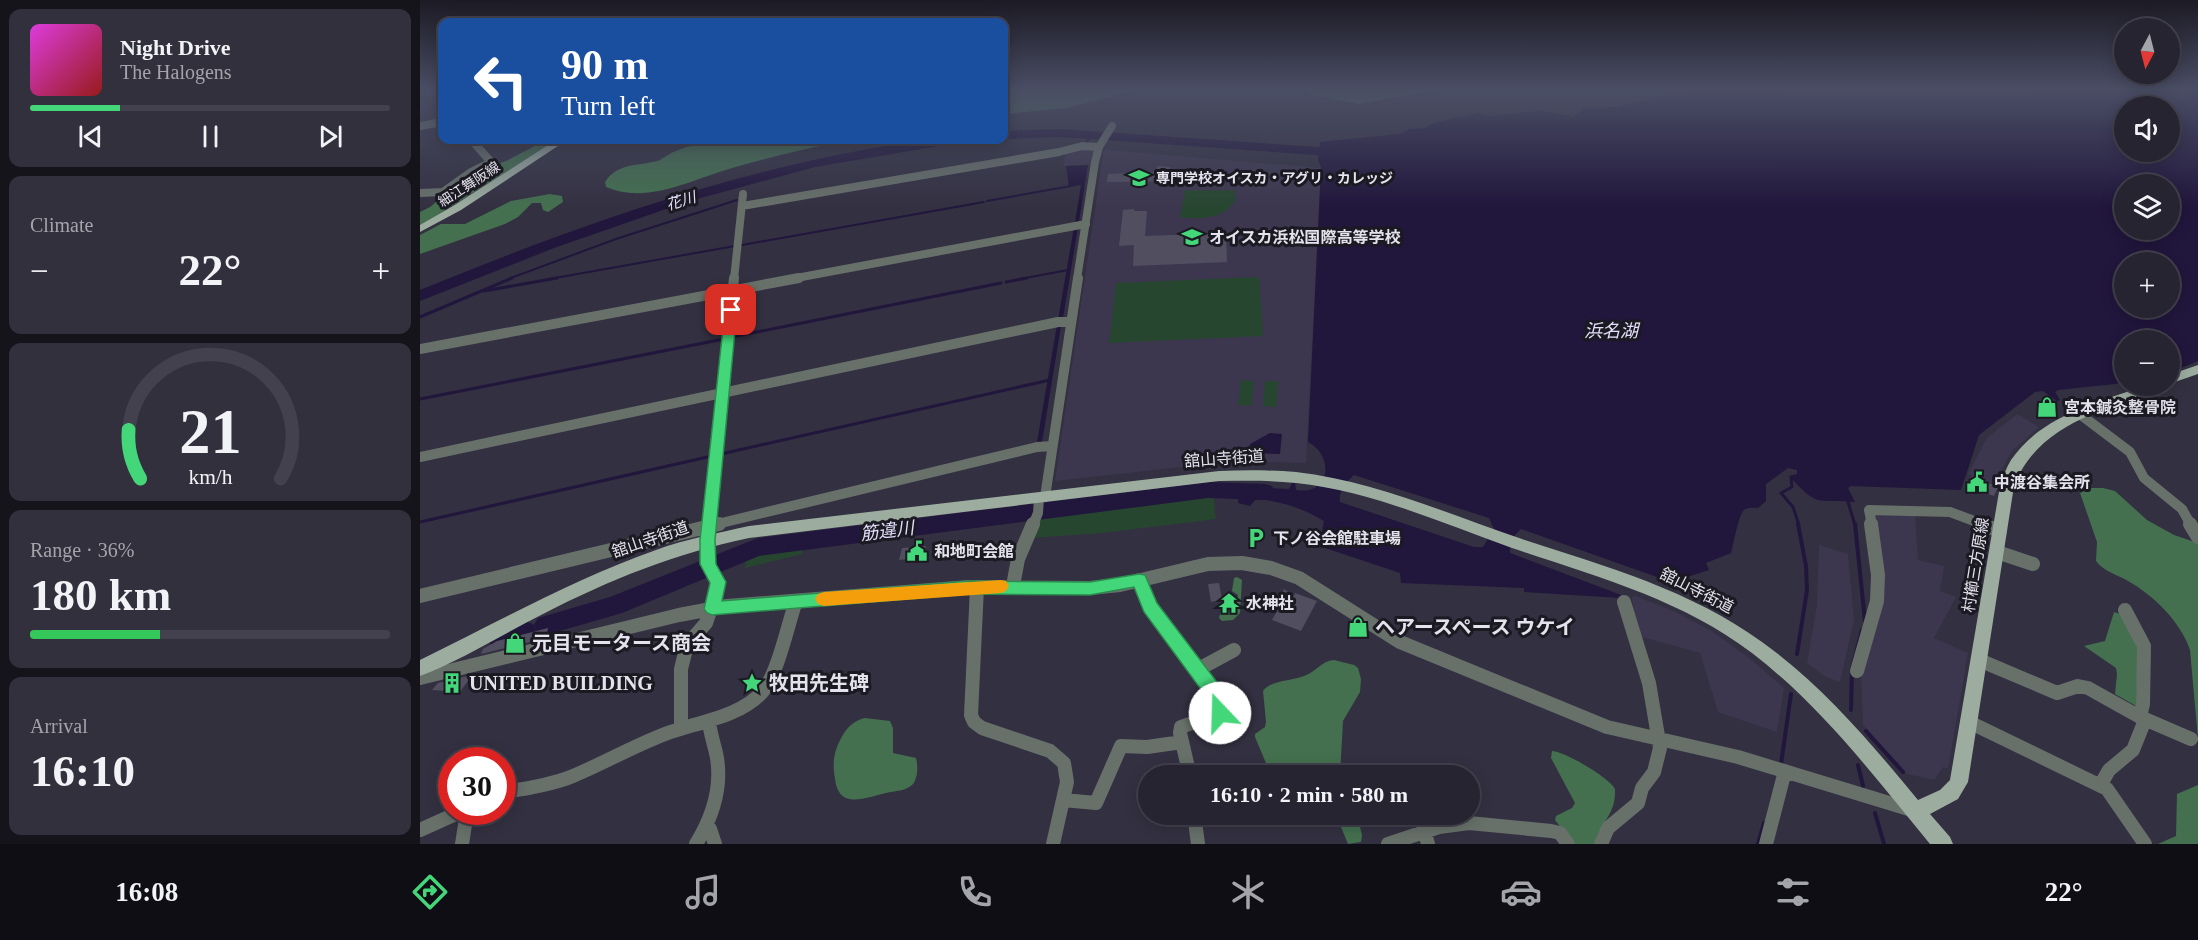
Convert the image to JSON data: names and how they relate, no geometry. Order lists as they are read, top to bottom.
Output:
{
  "streets": {
    "main road": ["細江舞阪線", "舘山寺街道", "村櫛三方原線"]
  },
  "crossings": [
    ["舘山寺街道", "村櫛三方原線"]
  ],
  "water": ["花川", "浜名湖", "筋違川"],
  "places": {
    "school or university": ["専門学校オイスカ・アグリ・カレッジ", "オイスカ浜松国際高等学校"],
    "shop": ["宮本鍼灸整骨院", "ヘアースペース ウケイ", "元目モータース商会"],
    "public building": ["中渡谷集会所", "和地町会館"],
    "parking": ["下ノ谷会館駐車場"],
    "temple": ["水神社"],
    "building": ["UNITED BUILDING"],
    "place": ["牧田先生碑"]
  },
  "north": "bottom",
  "page": {
    "map_buttons": ["+", "−"],
    "turn": ["90 m", "Turn left"],
    "song": ["Night Drive", "The Halogens"],
    "tile": [
      "Climate",
      ["Range · 36%", "180 km"],
      ["Arrival", "16:10"]
    ],
    "heat": ["−", "22°", "+"],
    "limit": "30",
    "trip": "16:10 · 2 min · 580 m",
    "tabs": ["16:08", "22°"],
    "gauge": ["21", "km/h"]
  }
}
